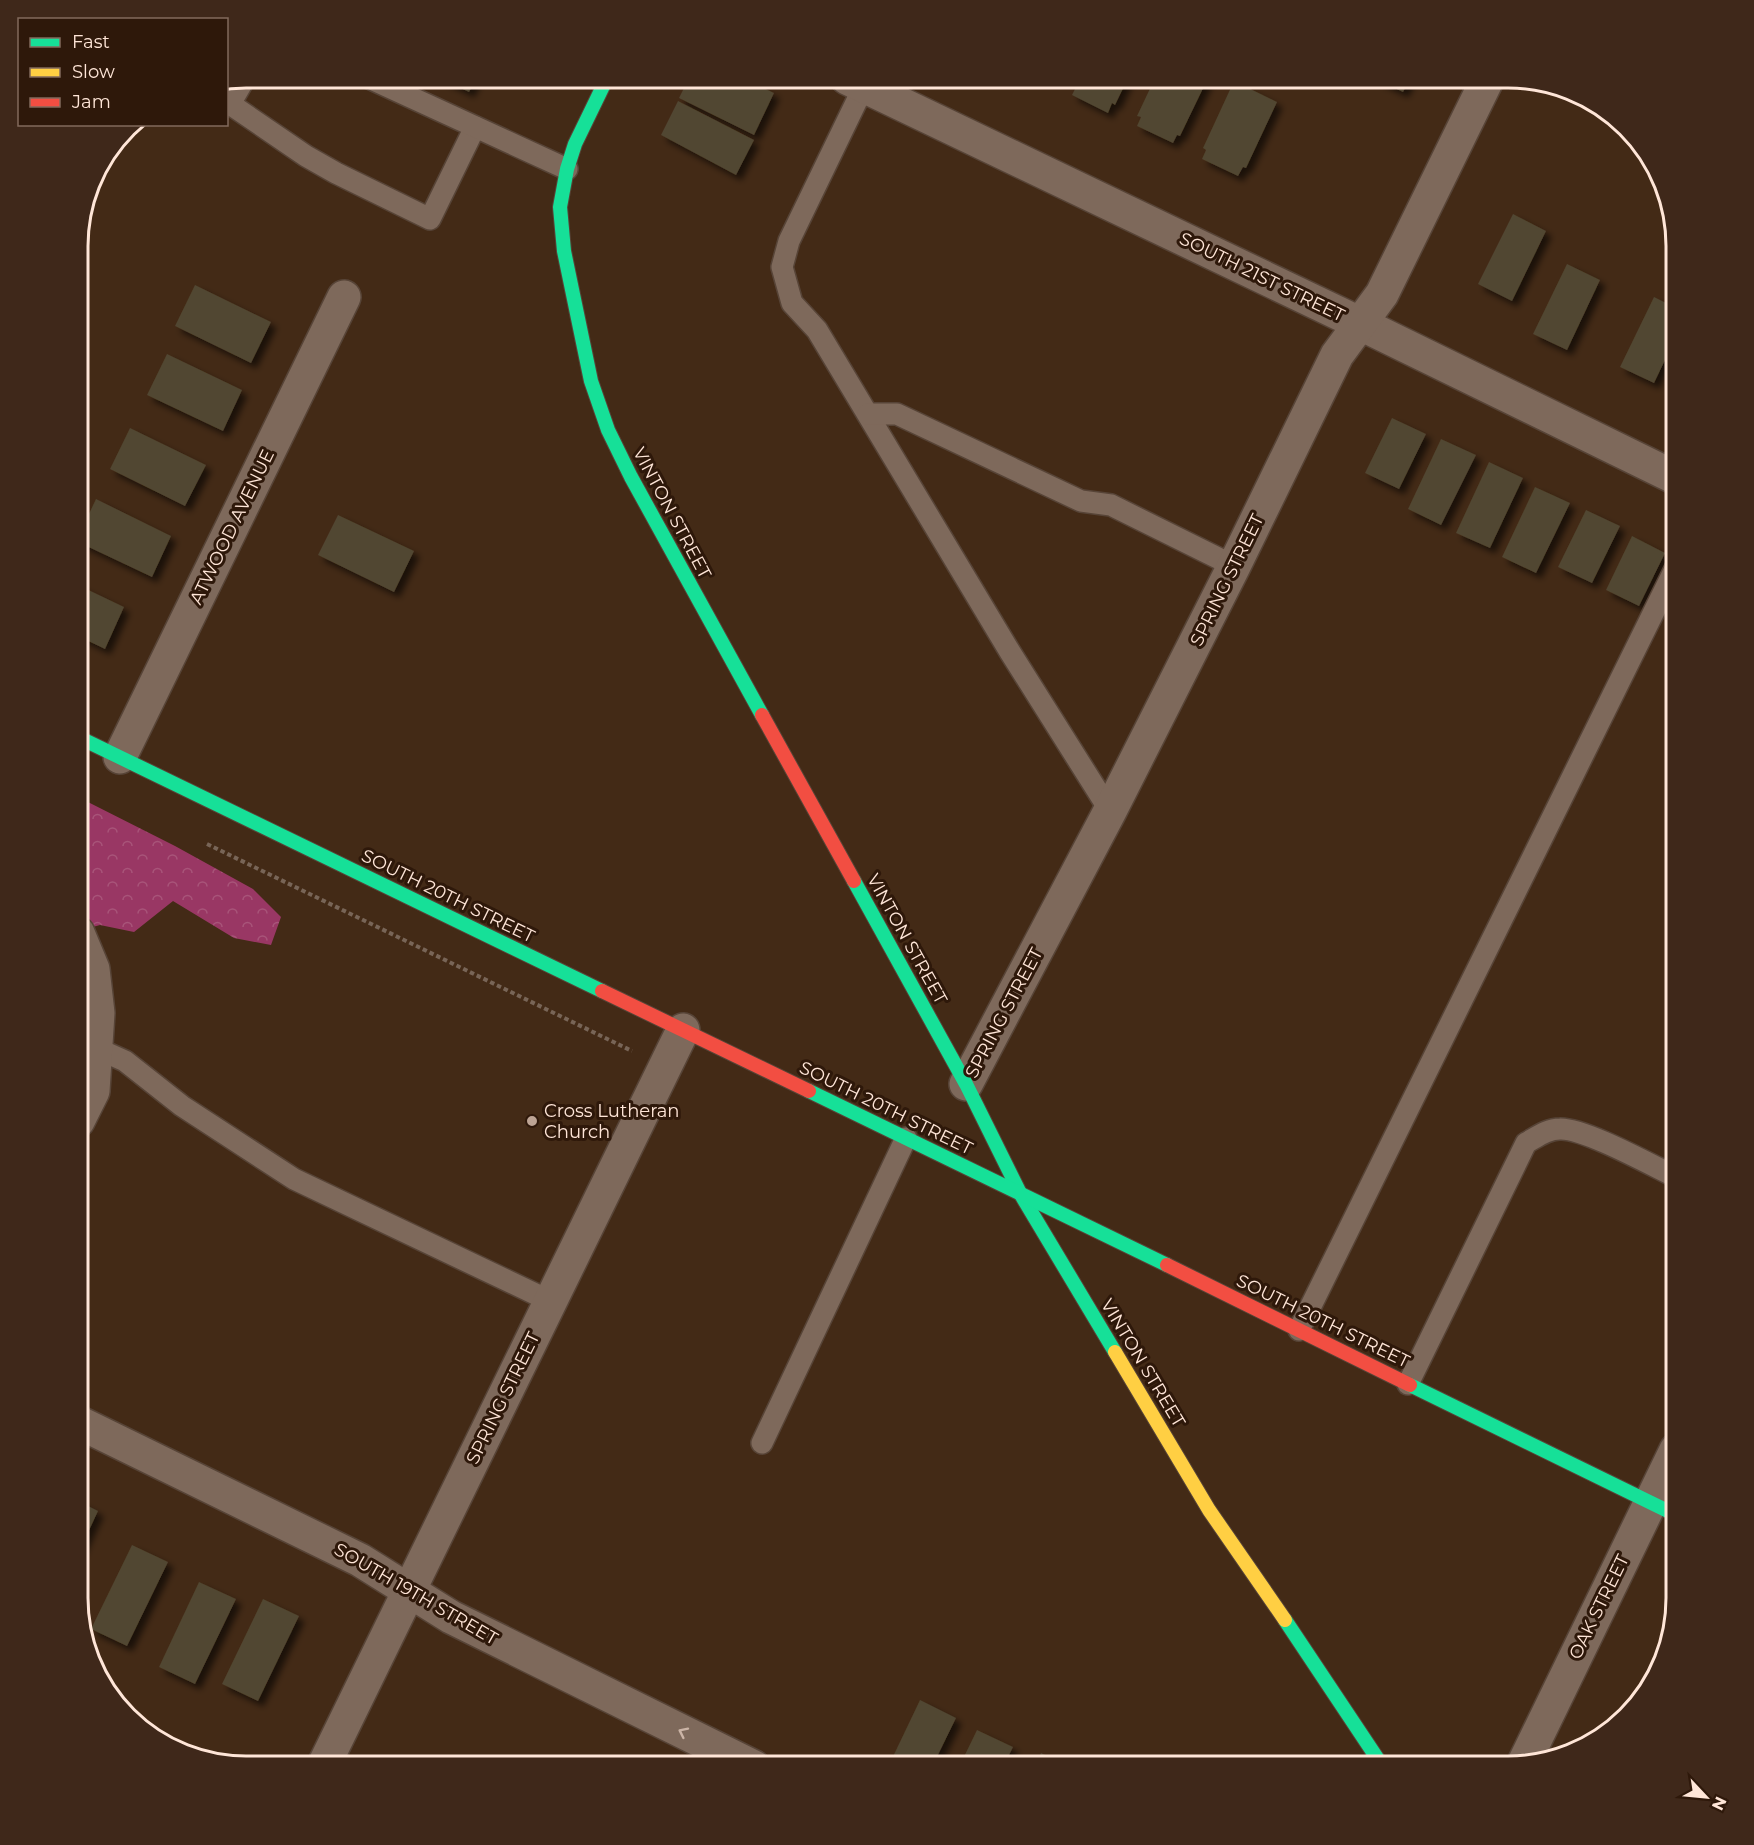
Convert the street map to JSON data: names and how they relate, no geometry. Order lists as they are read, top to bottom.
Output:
{
  "streets": {
    "main road": ["VINTON STREET", "SOUTH 20TH STREET"],
    "street": [
      "SOUTH 21ST STREET",
      "ATWOOD AVENUE",
      "SPRING STREET",
      "SOUTH 19TH STREET",
      "OAK STREET"
    ]
  },
  "crossings": [
    ["SOUTH 21ST STREET", "SPRING STREET"],
    ["VINTON STREET", "SPRING STREET"],
    ["VINTON STREET", "SOUTH 20TH STREET"],
    ["ATWOOD AVENUE", "SOUTH 20TH STREET"],
    ["SPRING STREET", "SOUTH 20TH STREET"],
    ["SPRING STREET", "SOUTH 19TH STREET"],
    ["SOUTH 20TH STREET", "OAK STREET"]
  ],
  "one_way": ["SOUTH 19TH STREET"],
  "places": ["Cross Lutheran Church"],
  "legend": ["Fast", "Slow", "Jam"],
  "north": "bottom right"
}
